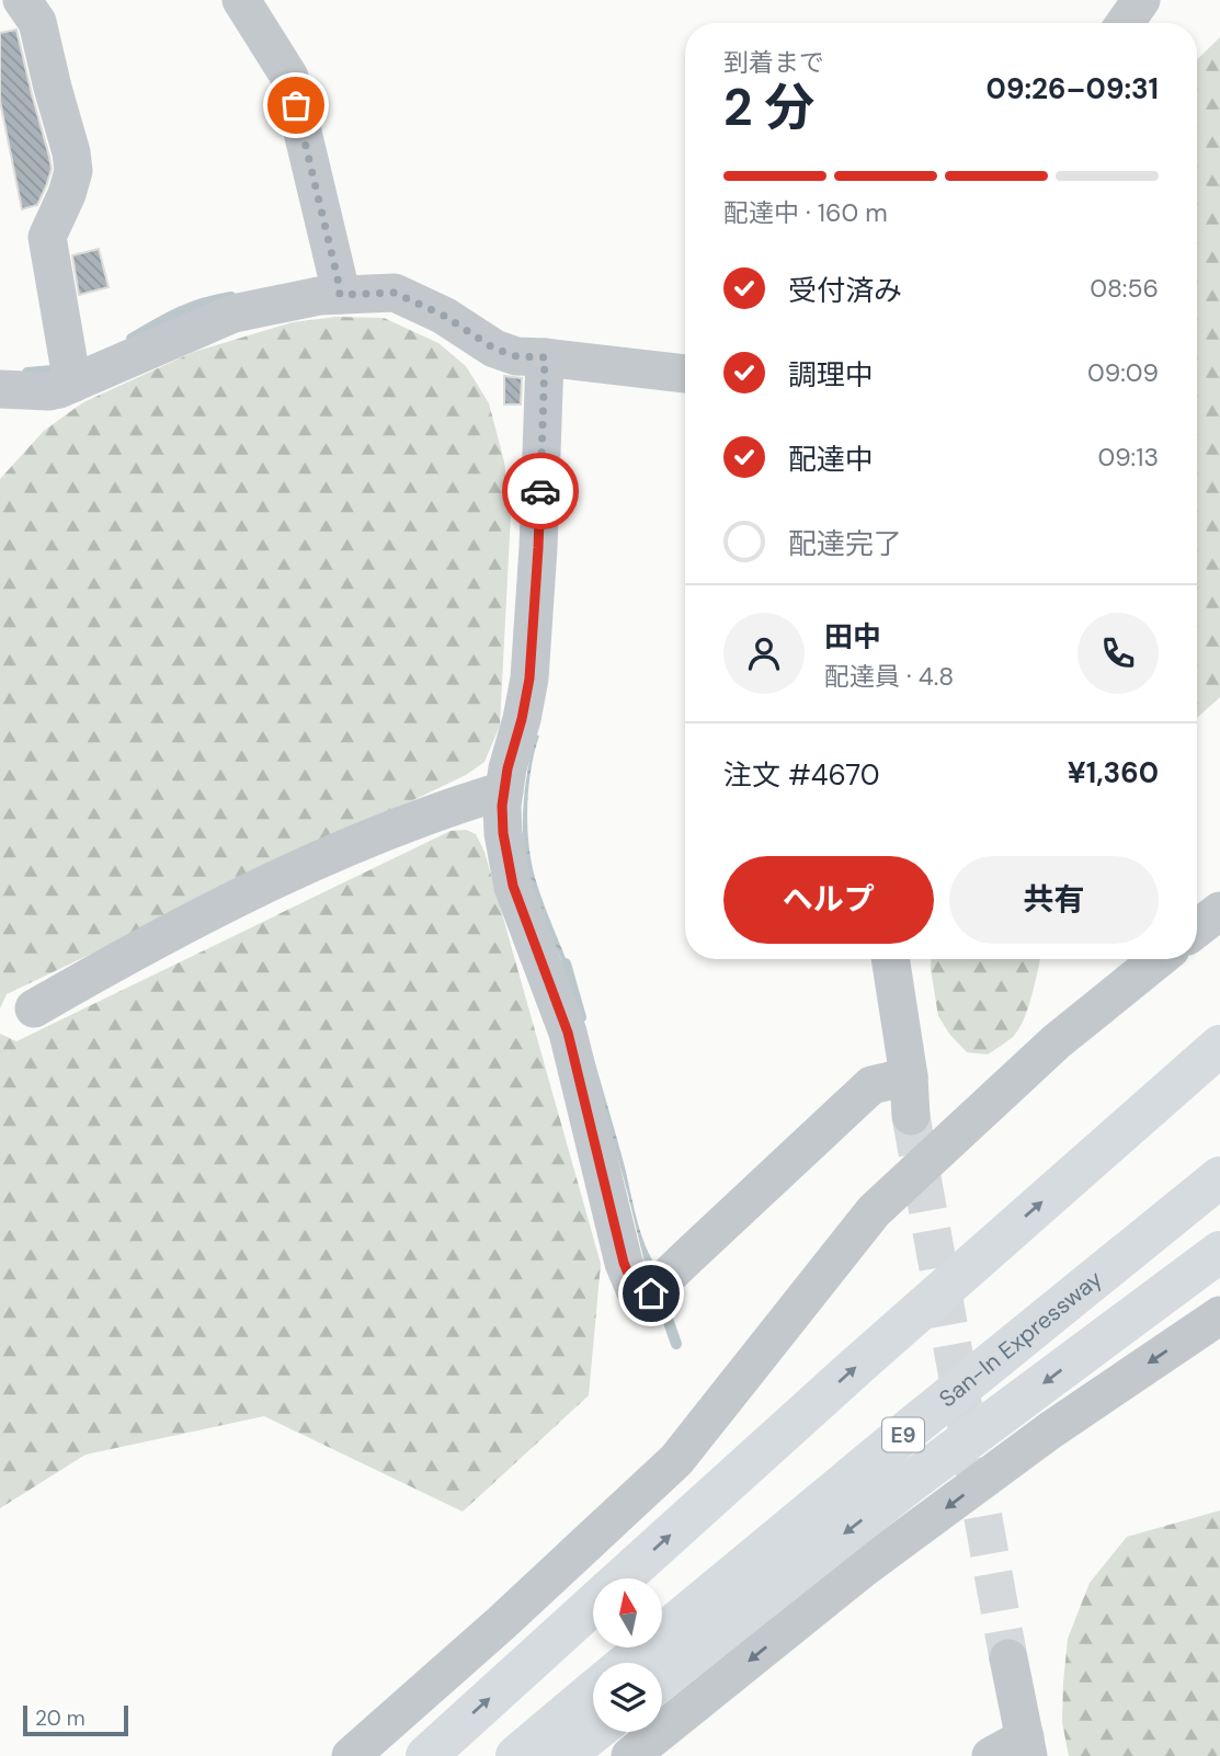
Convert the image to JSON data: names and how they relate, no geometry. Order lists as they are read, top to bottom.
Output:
{
  "streets": {
    "highway": ["San-In Expressway", "E9"]
  },
  "scale_bar": "20 m",
  "north": "top",
  "page": {
    "heading": ["2 分", "到着まで", "09:26–09:31"],
    "panel": [
      "田中",
      "配達員 · 4.8",
      "注文 #4670",
      "¥1,360"
    ],
    "bar": "配達中 · 160 m",
    "list": [
      ["受付済み", "08:56"],
      ["調理中", "09:09"],
      ["配達中", "09:13"],
      "配達完了"
    ],
    "buttons": ["ヘルプ", "共有"],
    "scale": "20 m"
  }
}
